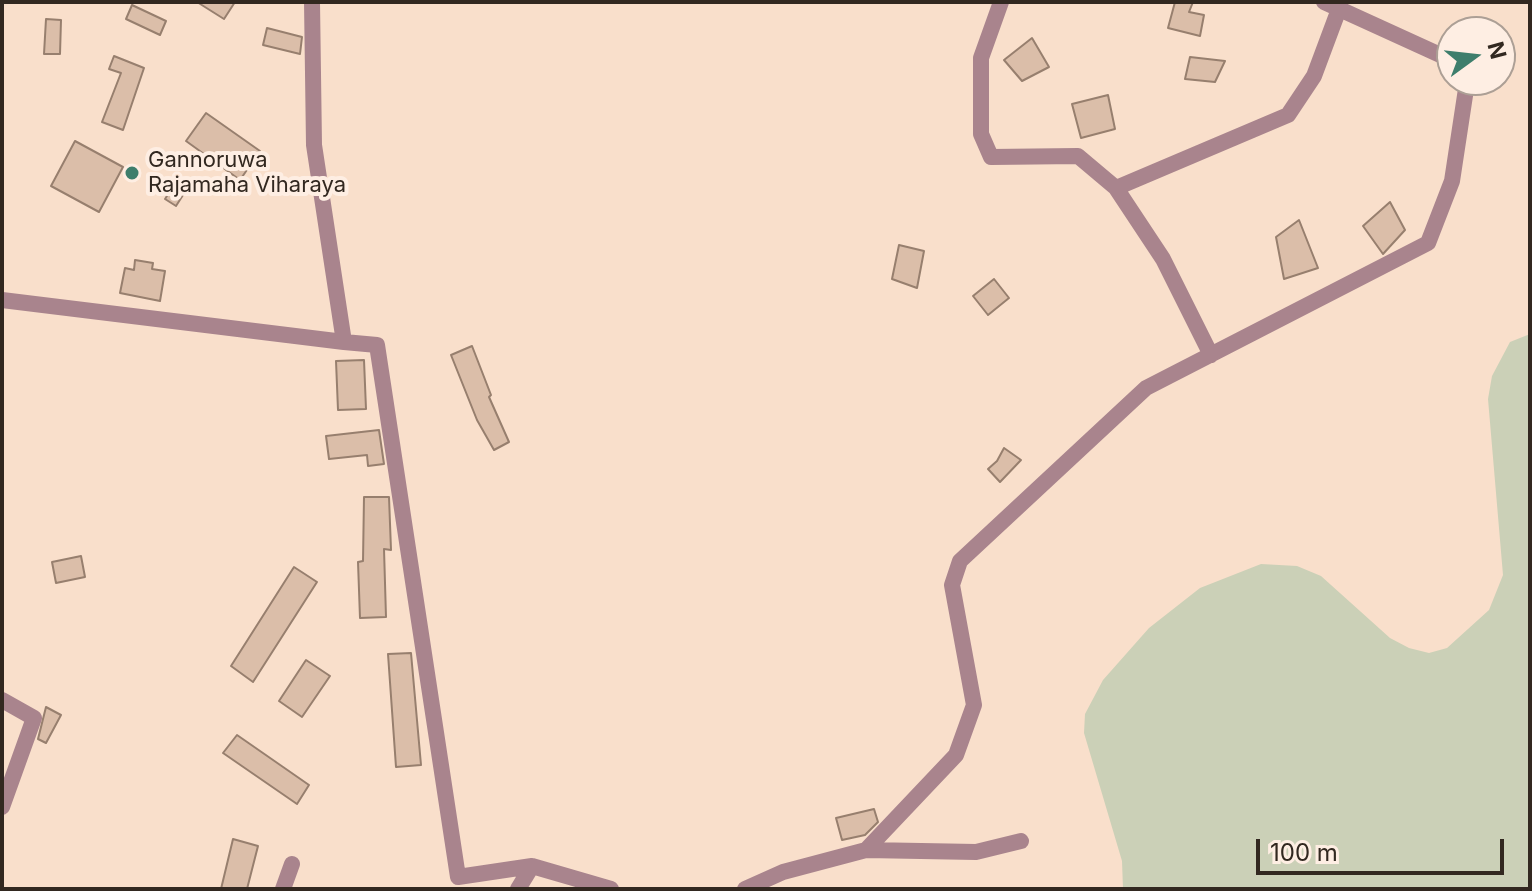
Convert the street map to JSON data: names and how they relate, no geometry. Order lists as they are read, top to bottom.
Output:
{
  "places": ["Gannoruwa Rajamaha Viharaya"],
  "scale_bar": "100 m",
  "north": "right"
}
